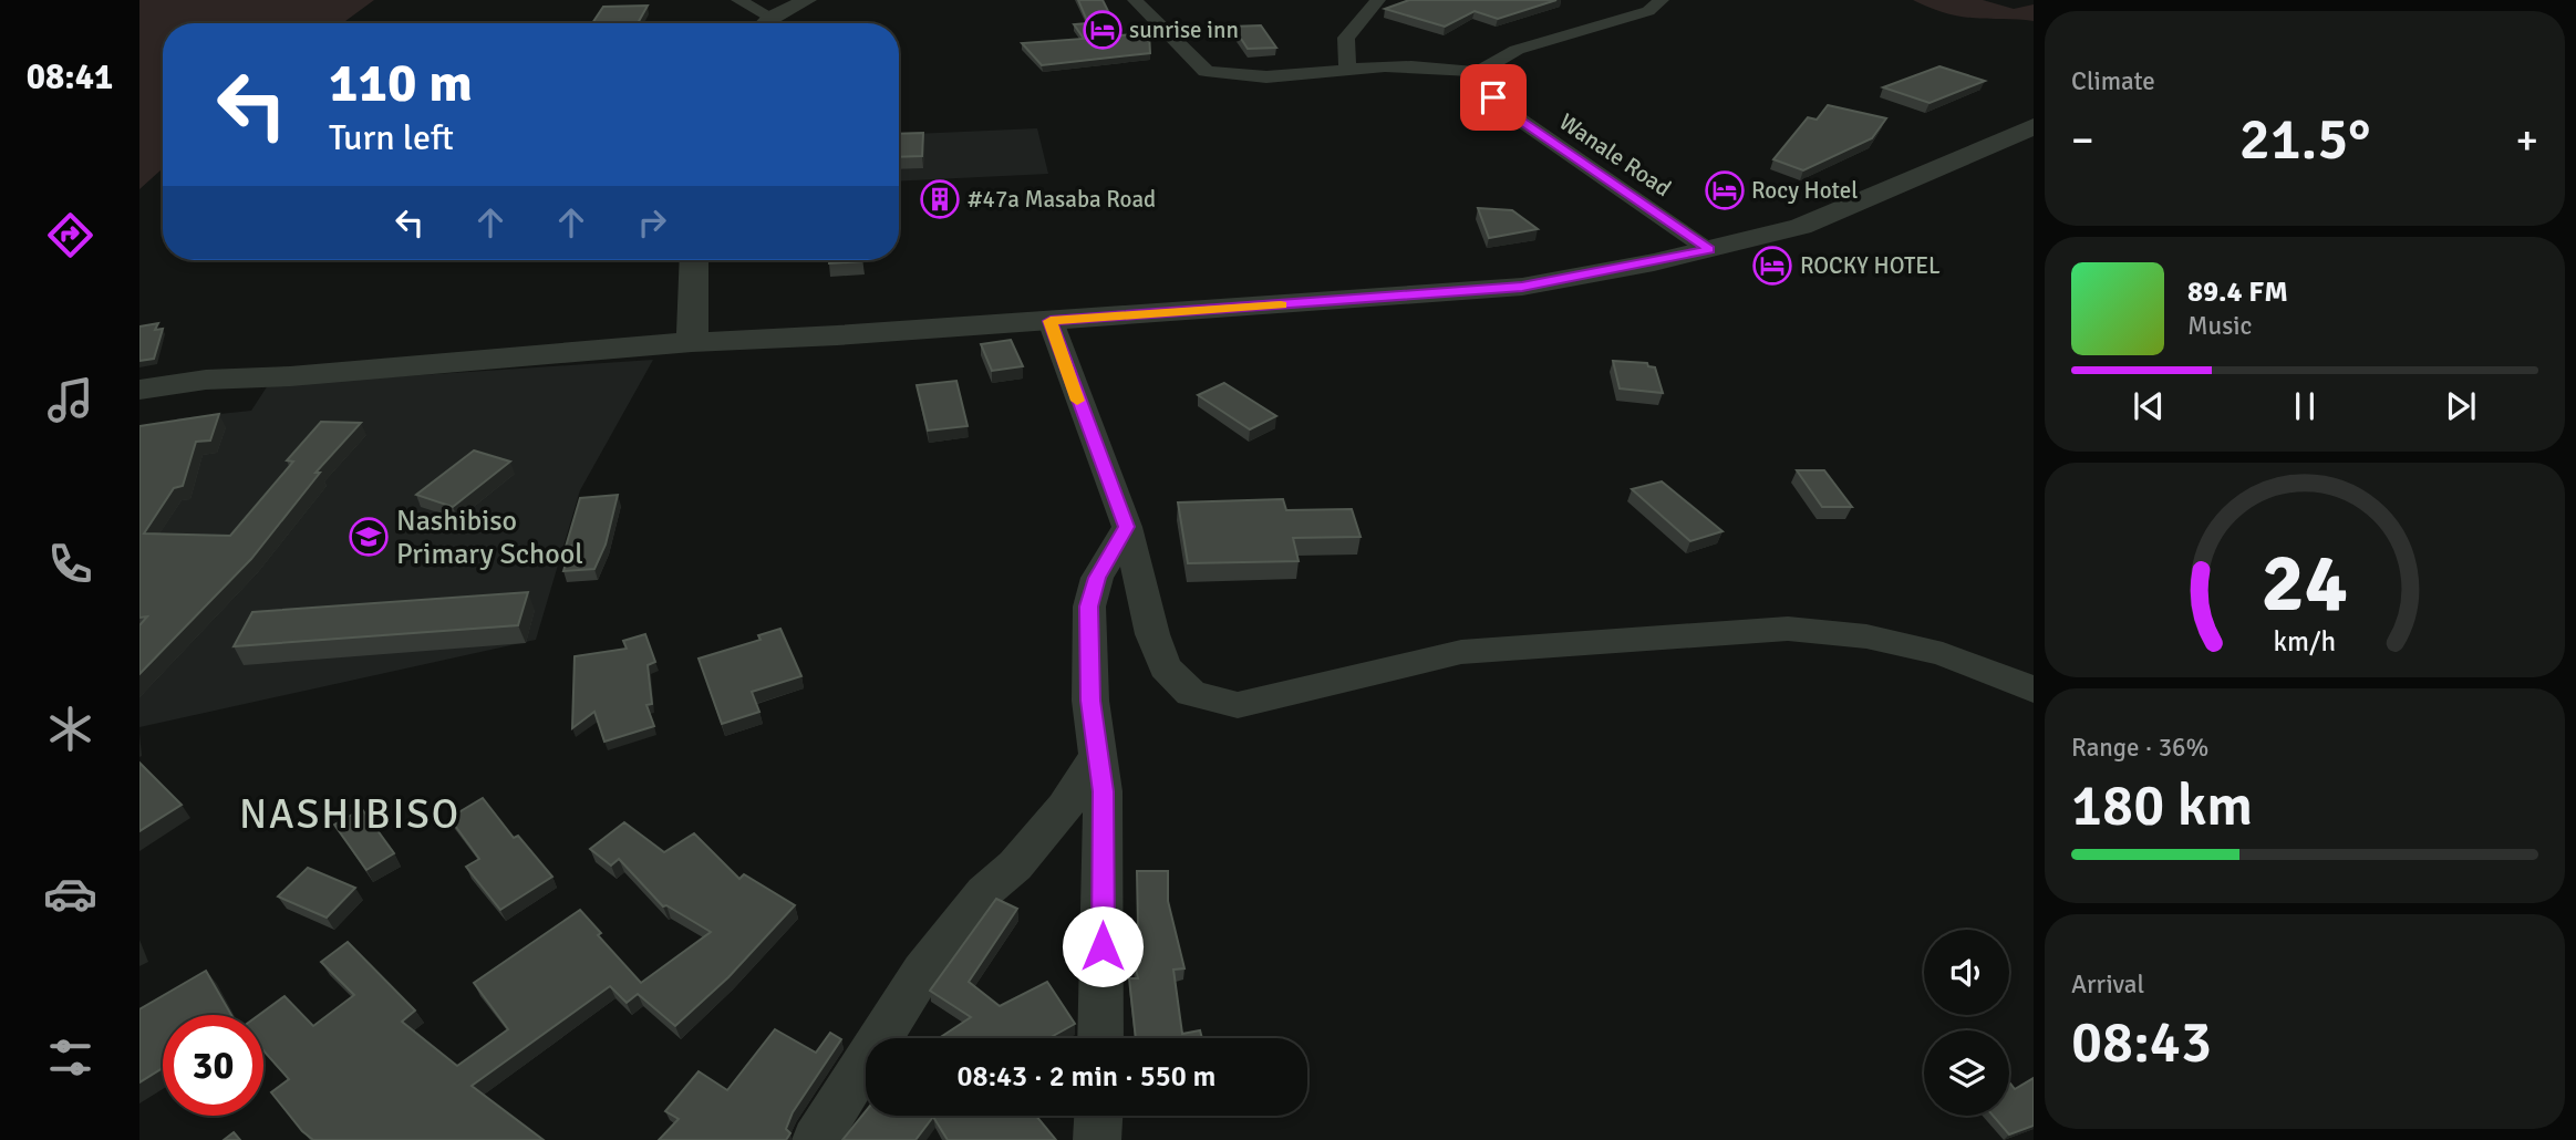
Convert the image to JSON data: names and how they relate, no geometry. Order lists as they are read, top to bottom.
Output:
{
  "streets": {
    "street": ["Wanale Road"]
  },
  "districts": ["NASHIBISO"],
  "places": {
    "hotel": ["sunrise inn", "Rocy Hotel", "ROCKY HOTEL"],
    "building": ["#47a Masaba Road"],
    "school or university": ["Nashibiso Primary School"]
  },
  "page": {
    "tabs": "08:41",
    "tile": [
      "Climate",
      ["Range · 36%", "180 km"],
      ["Arrival", "08:43"]
    ],
    "turn": ["110 m", "Turn left"],
    "heat": ["−", "21.5°", "+"],
    "song": ["89.4 FM", "Music"],
    "limit": "30",
    "trip": "08:43 · 2 min · 550 m",
    "gauge": ["24", "km/h"]
  }
}
